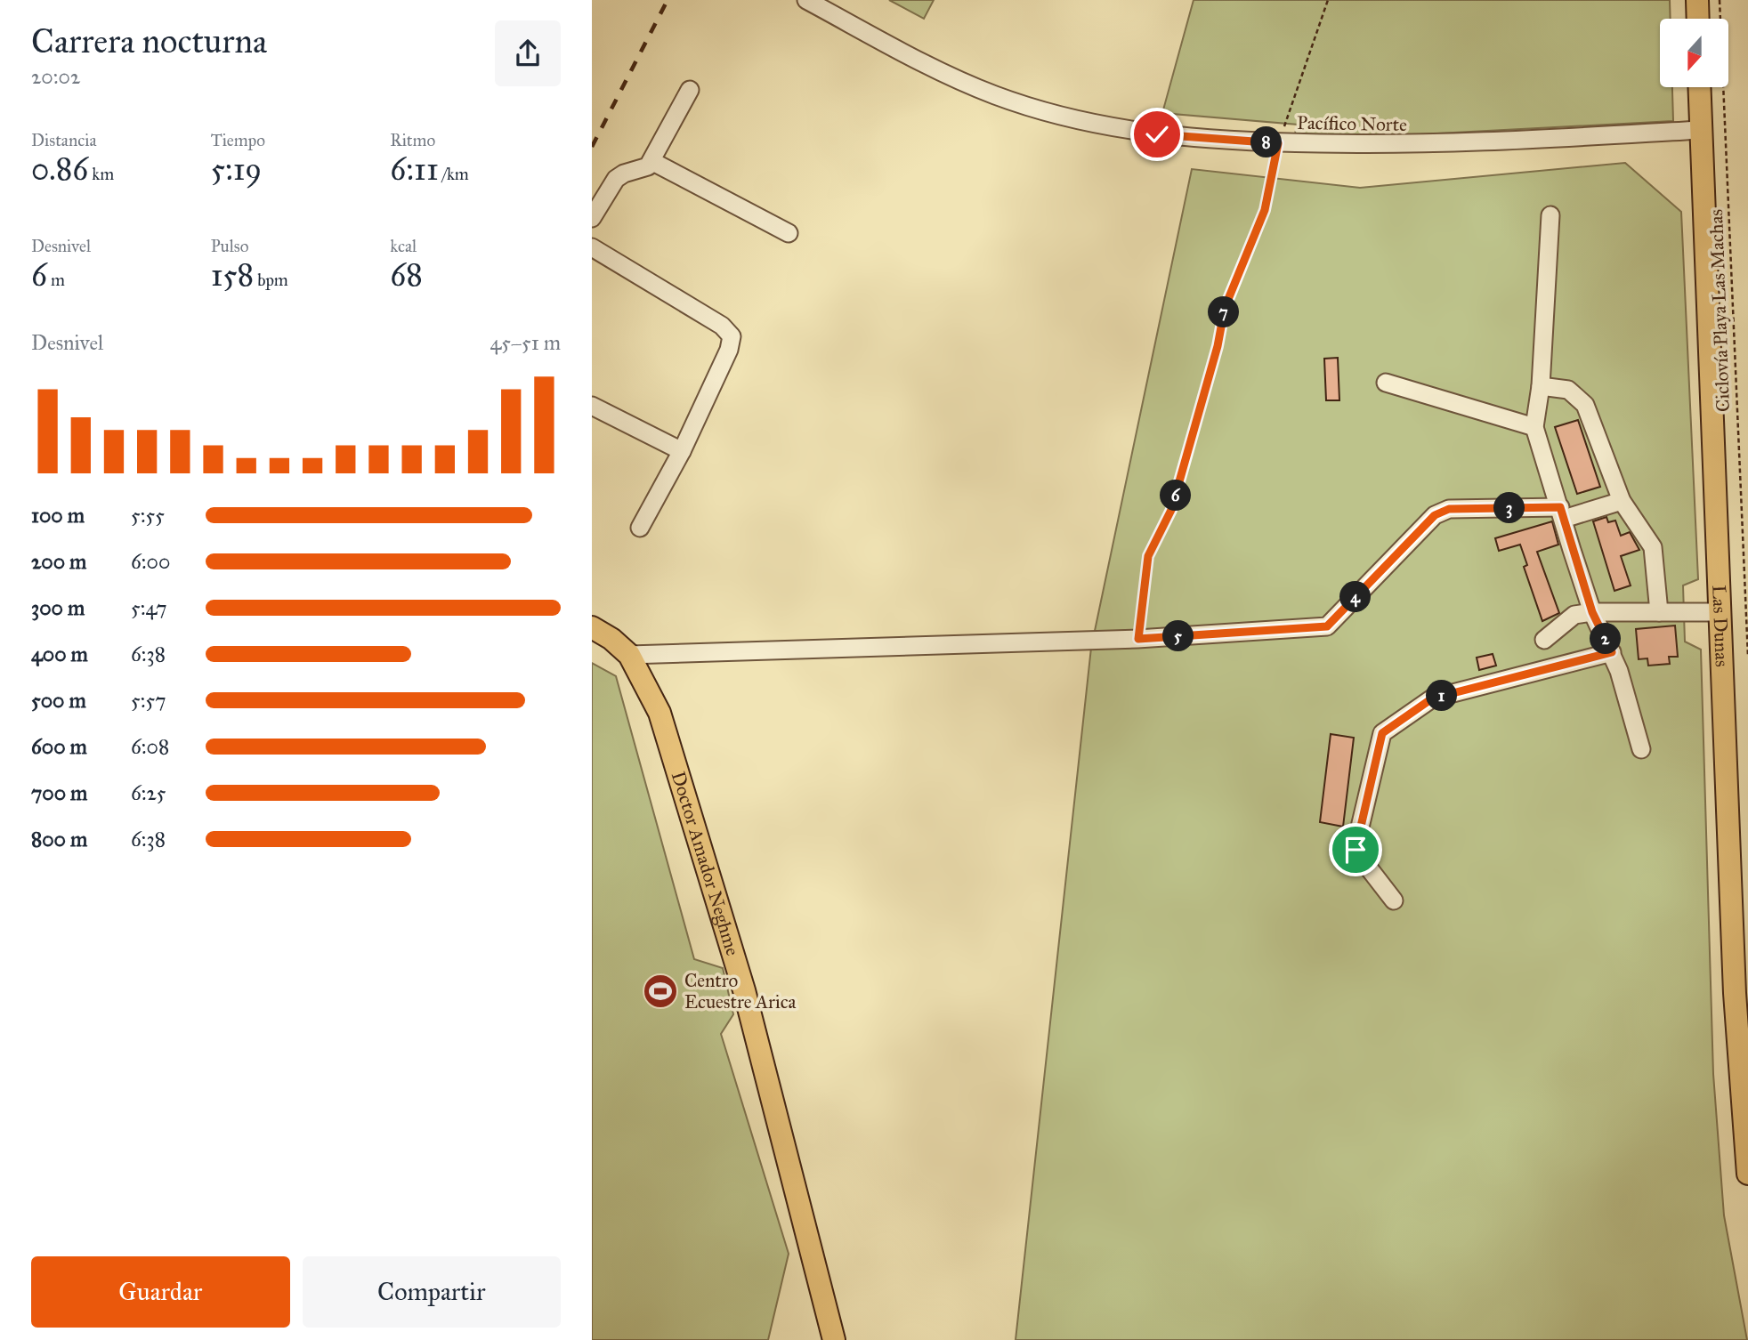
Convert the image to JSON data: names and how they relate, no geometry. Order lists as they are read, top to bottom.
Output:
{
  "streets": {
    "main road": ["Las Dunas", "Doctor Amador Neghme"],
    "street": ["Pacífico Norte"],
    "path": ["Ciclovía Playa Las Machas"]
  },
  "crossings": [
    ["Pacífico Norte", "Las Dunas"]
  ],
  "places": {
    "sports": ["Centro Ecuestre Arica"]
  },
  "north": "bottom",
  "page": {
    "heading": ["Carrera nocturna", "20:02"],
    "stats": [
      ["Distancia", "0.86 km"],
      ["Tiempo", "5:19"],
      ["Ritmo", "6:11 /km"],
      ["Desnivel", "6 m"],
      ["Pulso", "158 bpm"],
      ["kcal", "68"]
    ],
    "pins": [
      "8",
      "7",
      "6",
      "3",
      "4",
      "5",
      "2",
      "1"
    ],
    "chart": ["Desnivel", "45–51 m"],
    "list": [
      {
        "name": "100 m",
        "note": "5:55"
      },
      {
        "name": "200 m",
        "note": "6:00"
      },
      {
        "name": "300 m",
        "note": "5:47"
      },
      {
        "name": "400 m",
        "note": "6:38"
      },
      {
        "name": "500 m",
        "note": "5:57"
      },
      {
        "name": "600 m",
        "note": "6:08"
      },
      {
        "name": "700 m",
        "note": "6:25"
      },
      {
        "name": "800 m",
        "note": "6:38"
      }
    ],
    "buttons": ["Guardar", "Compartir"]
  }
}
